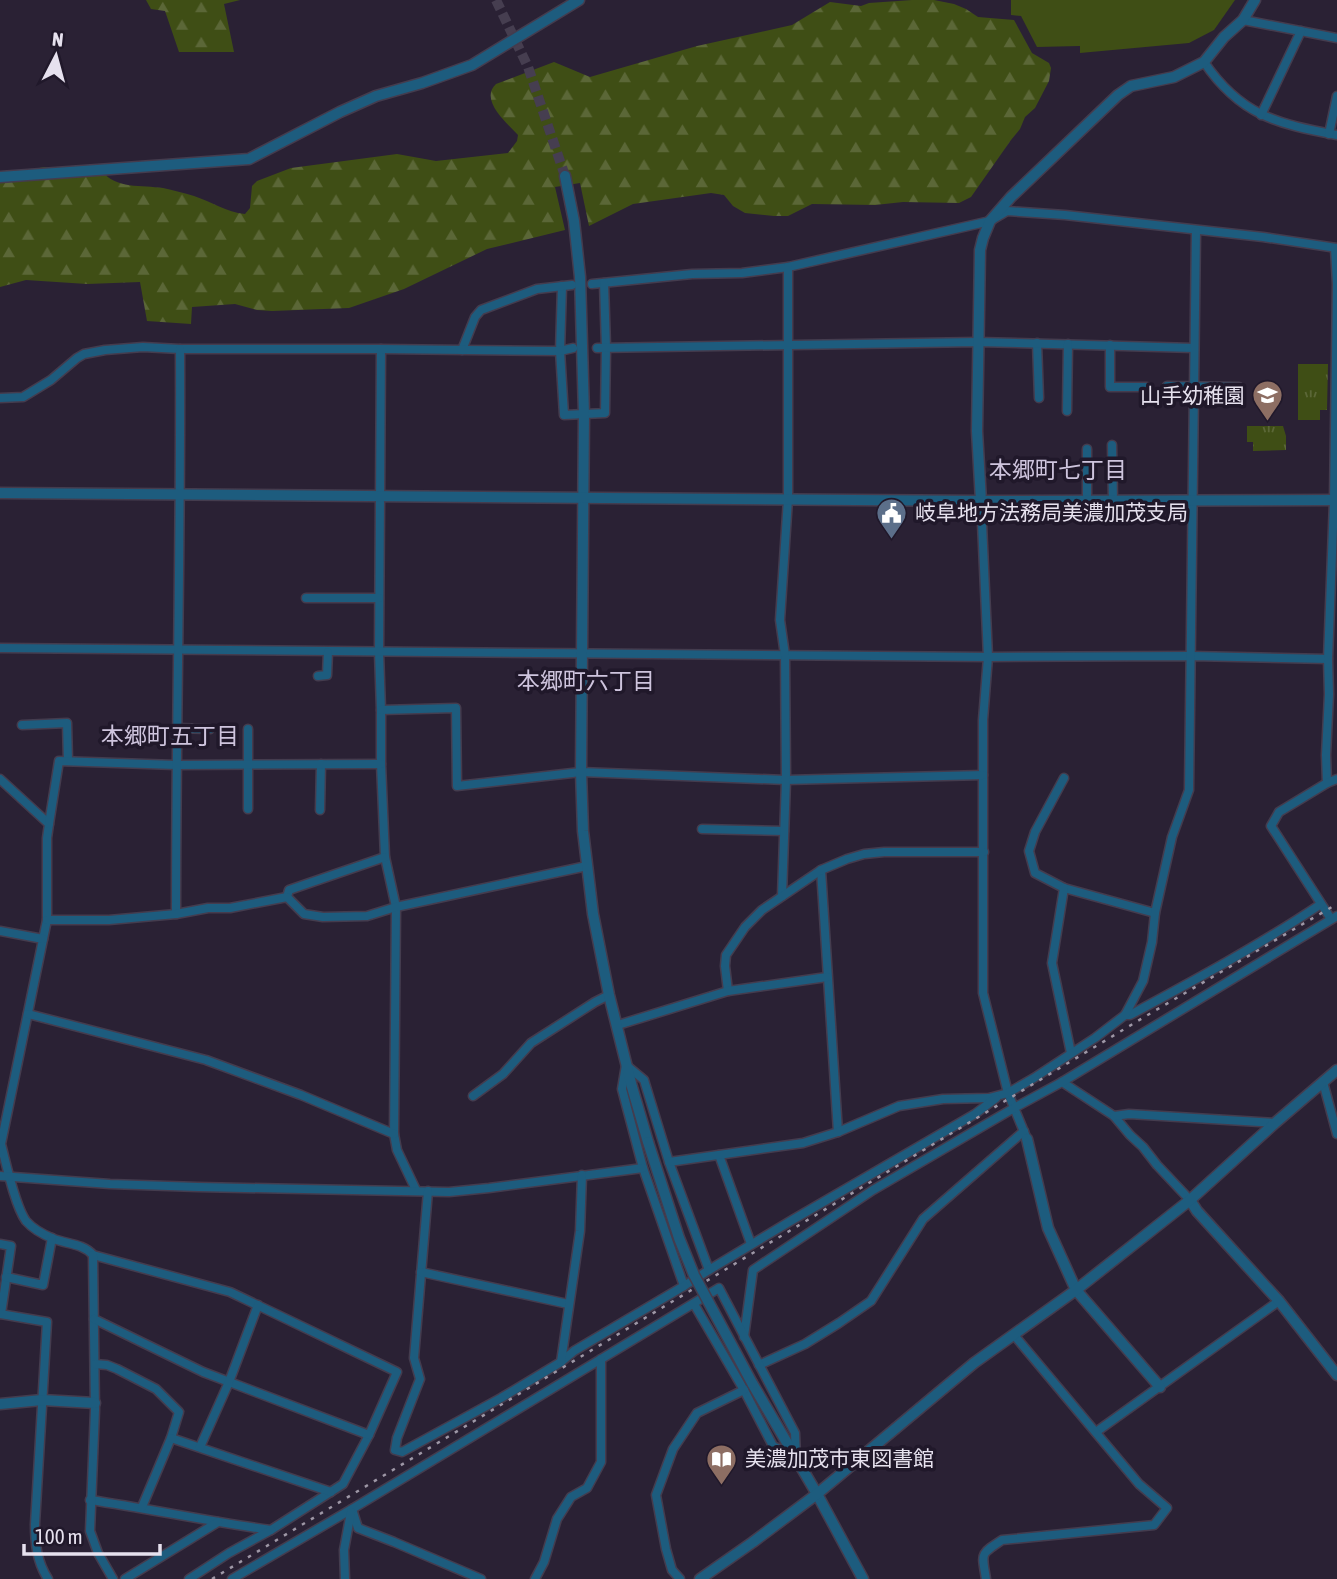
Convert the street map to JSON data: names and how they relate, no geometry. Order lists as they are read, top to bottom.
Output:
{
  "districts": ["本郷町七丁目", "本郷町六丁目", "本郷町五丁目"],
  "places": {
    "school or university": ["山手幼稚園"],
    "public building": ["岐阜地方法務局美濃加茂支局"],
    "library": ["美濃加茂市東図書館"]
  },
  "scale_bar": "100 m",
  "north": "top"
}
